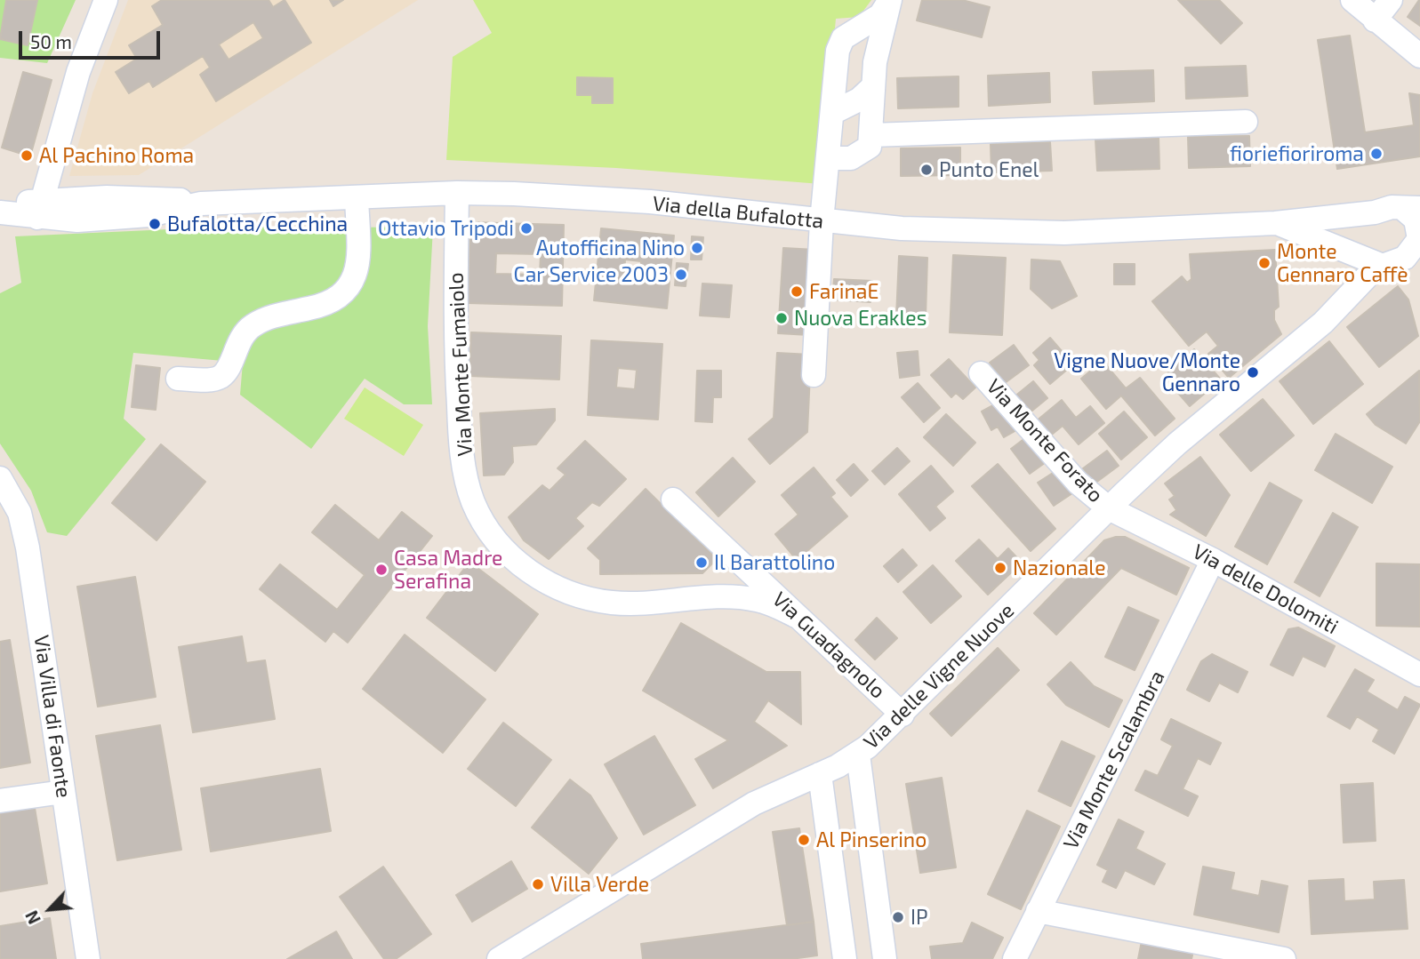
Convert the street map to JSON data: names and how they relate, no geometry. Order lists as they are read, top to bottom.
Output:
{
  "streets": {
    "street": [
      "Via della Bufalotta",
      "Via Monte Fumaiolo",
      "Via Monte Forato",
      "Via delle Dolomiti",
      "Via Guadagnolo",
      "Via delle Vigne Nuove",
      "Via Villa di Faonte",
      "Via Monte Scalambra"
    ]
  },
  "crossings": [
    ["Via della Bufalotta", "Via Monte Fumaiolo"],
    ["Via della Bufalotta", "Via delle Vigne Nuove"],
    ["Via Monte Fumaiolo", "Via Guadagnolo"],
    ["Via Monte Forato", "Via delle Dolomiti"],
    ["Via Monte Forato", "Via delle Vigne Nuove"],
    ["Via delle Dolomiti", "Via delle Vigne Nuove"],
    ["Via delle Dolomiti", "Via Monte Scalambra"],
    ["Via Guadagnolo", "Via delle Vigne Nuove"]
  ],
  "places": [
    "fioriefioriroma",
    "Al Pachino Roma",
    "Punto Enel",
    "Bufalotta/Cecchina",
    "Ottavio Tripodi",
    "Autofficina Nino",
    "Monte Gennaro Caffè",
    "Car Service 2003",
    "FarinaE",
    "Nuova Erakles",
    "Vigne Nuove/Monte Gennaro",
    "Il Barattolino",
    "Nazionale",
    "Casa Madre Serafina",
    "Al Pinserino",
    "Villa Verde",
    "IP"
  ],
  "scale_bar": "50 m",
  "north": "bottom left"
}
